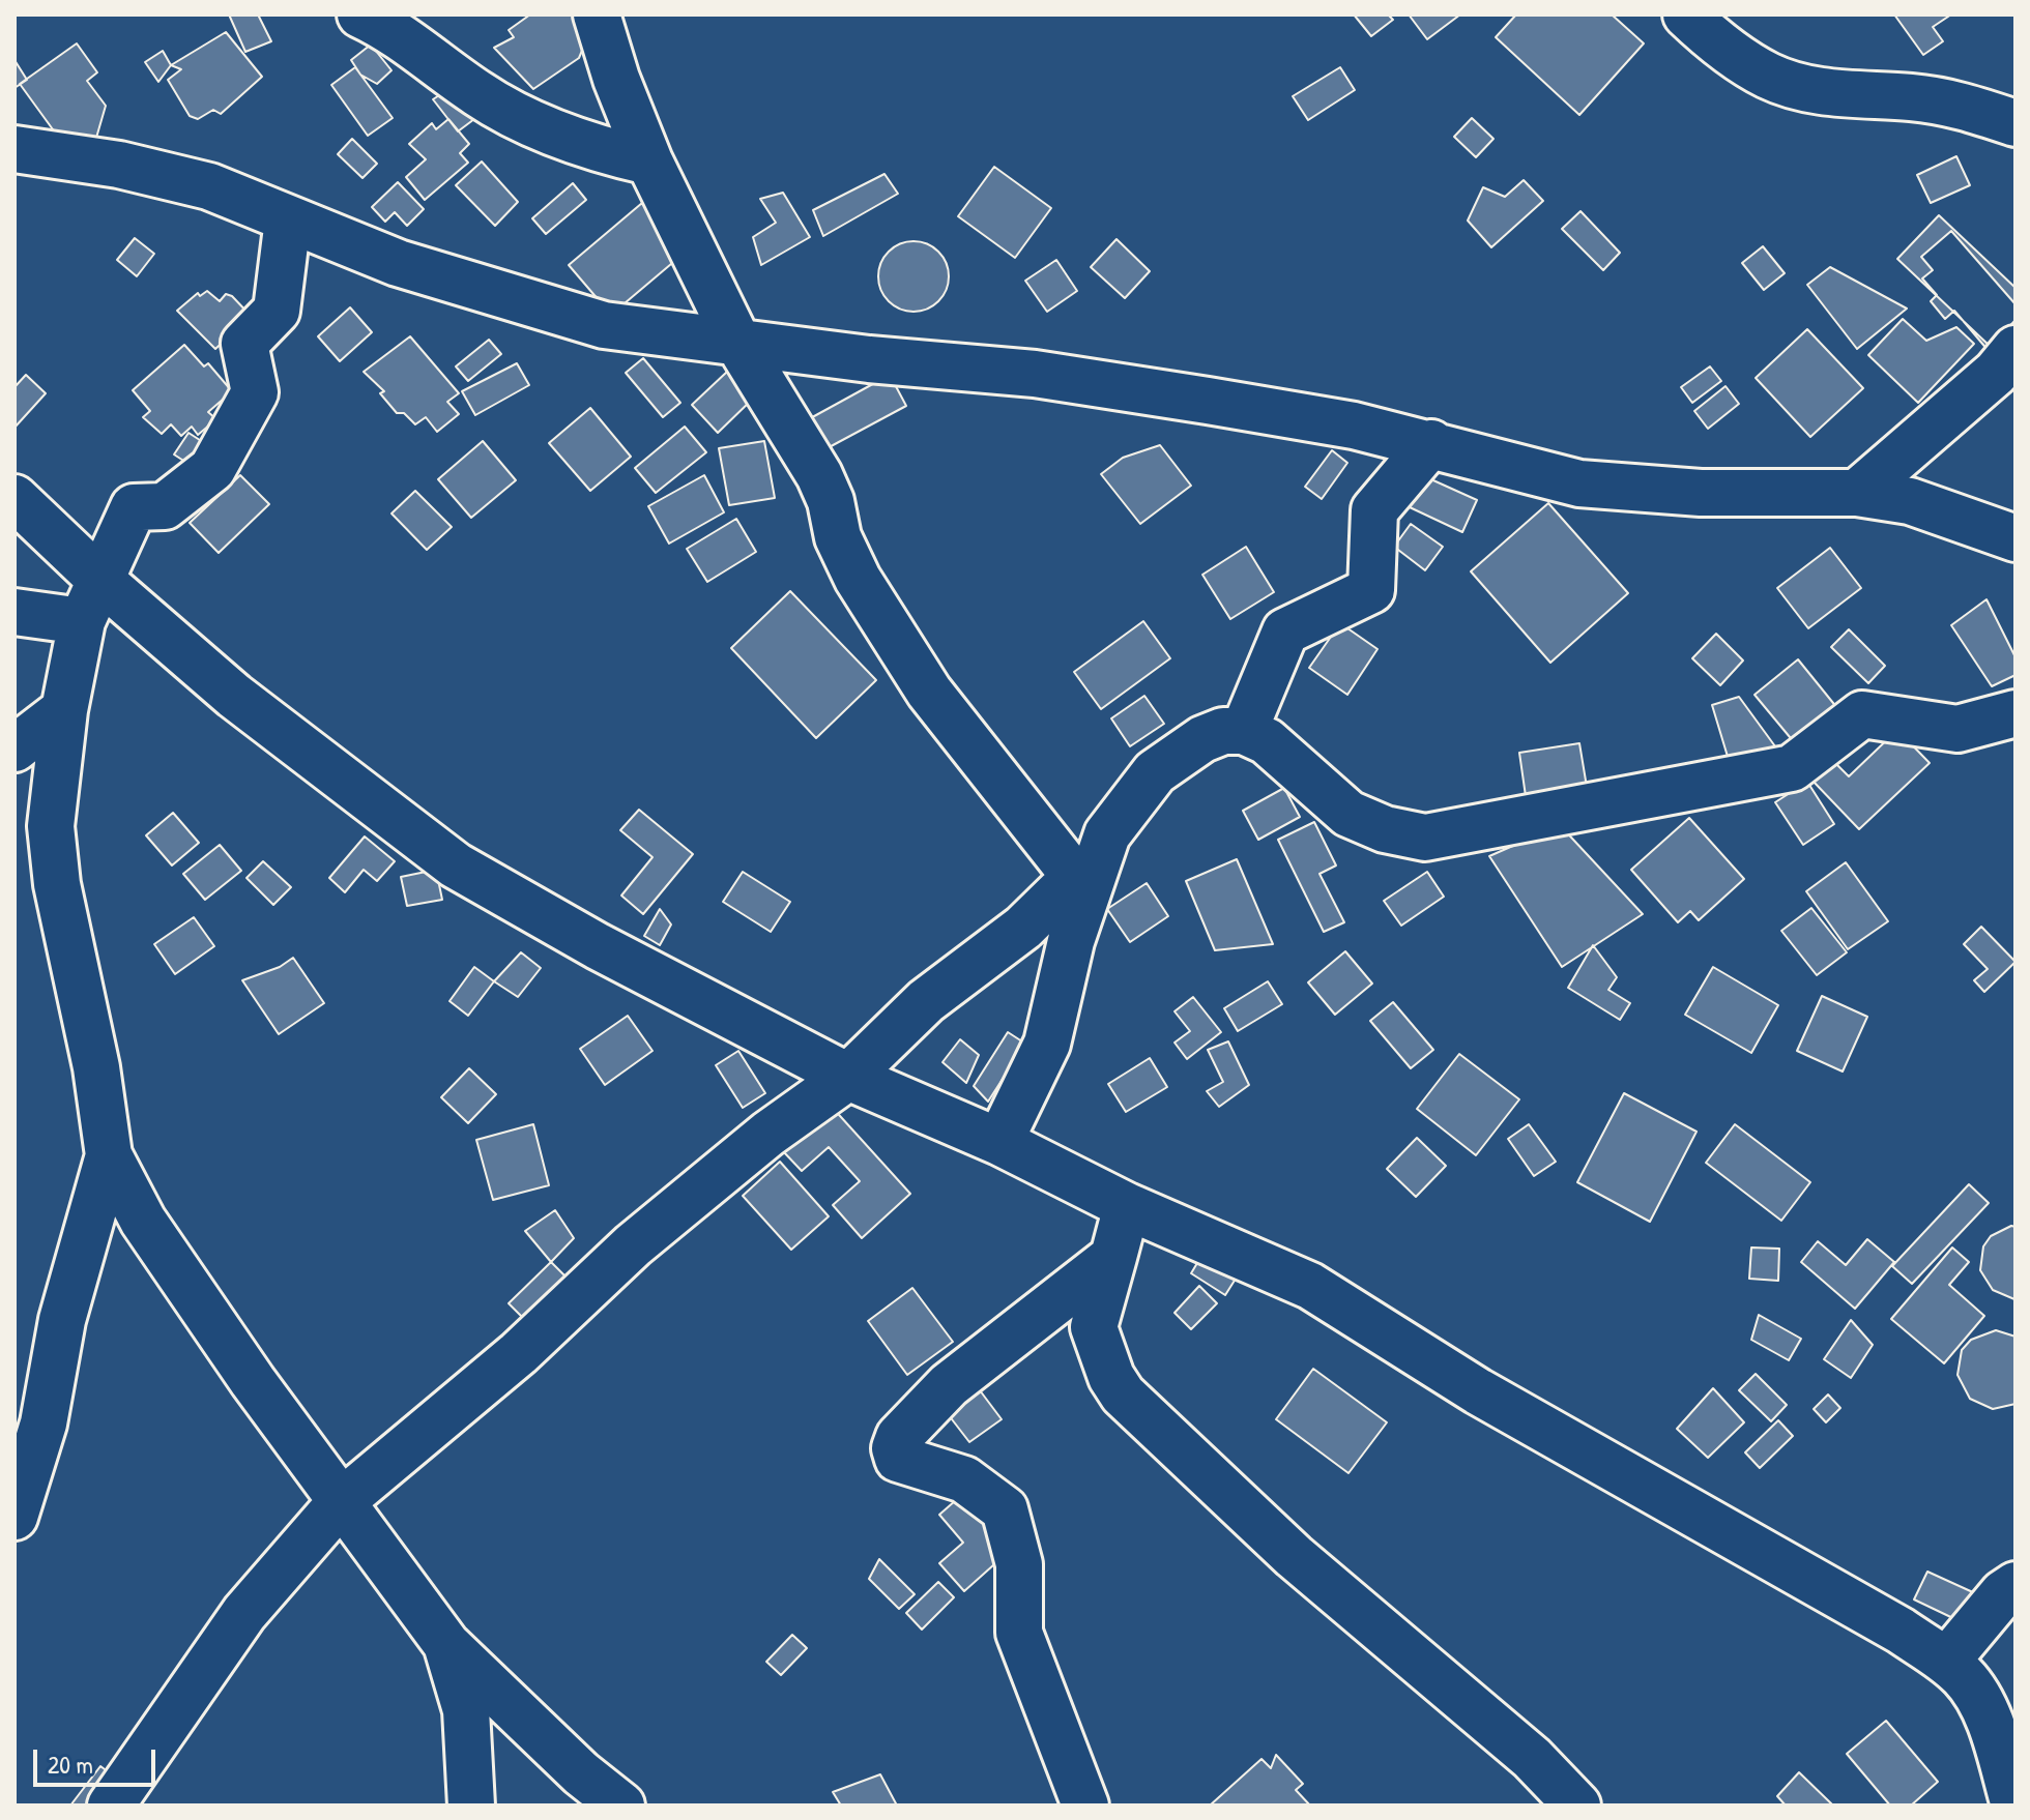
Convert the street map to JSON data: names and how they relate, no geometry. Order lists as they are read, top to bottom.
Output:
{
  "scale_bar": "20 m"
}
